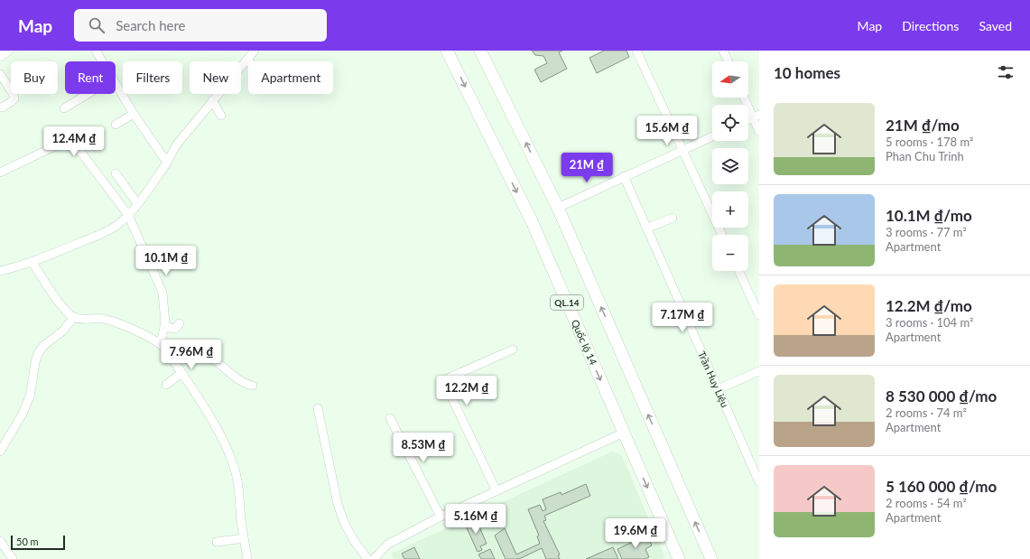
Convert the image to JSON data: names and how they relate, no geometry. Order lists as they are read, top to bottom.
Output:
{
  "streets": {
    "highway": ["QL.14", "Quốc lộ 14"],
    "street": ["Trần Huy Liệu"]
  },
  "scale_bar": "50 m",
  "north": "left",
  "page": {
    "header": "Map",
    "search": "Search here",
    "nav": ["Map", "Directions", "Saved"],
    "heading": "10 homes",
    "map_buttons": ["+", "−"],
    "chip": [
      "Buy",
      "Rent",
      "Filters",
      "New",
      "Apartment"
    ],
    "list": [
      {
        "name": "21M ₫/mo",
        "note": "5 rooms · 178 m² · Phan Chu Trinh"
      },
      {
        "name": "10.1M ₫/mo",
        "note": "3 rooms · 77 m² · Apartment"
      },
      {
        "name": "12.2M ₫/mo",
        "note": "3 rooms · 104 m² · Apartment"
      },
      {
        "name": "8 530 000 ₫/mo",
        "note": "2 rooms · 74 m² · Apartment"
      },
      {
        "name": "5 160 000 ₫/mo",
        "note": "2 rooms · 54 m² · Apartment"
      }
    ],
    "price": [
      "15.6M ₫",
      "12.4M ₫",
      "21M ₫",
      "10.1M ₫",
      "7.17M ₫",
      "7.96M ₫",
      "12.2M ₫",
      "8.53M ₫",
      "5.16M ₫",
      "19.6M ₫"
    ],
    "scale": "50 m"
  }
}
